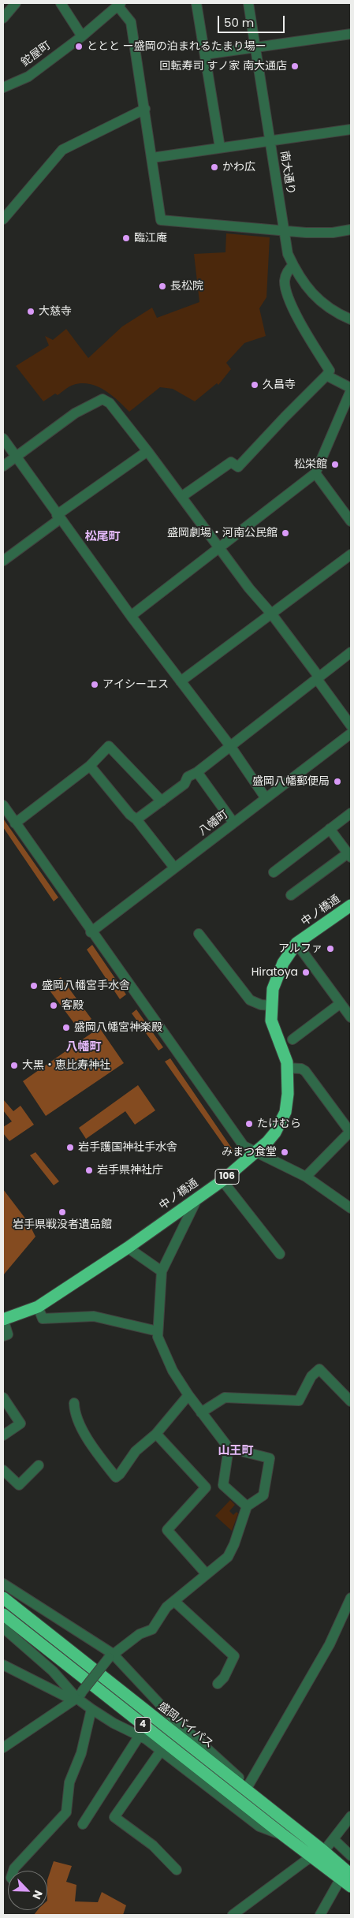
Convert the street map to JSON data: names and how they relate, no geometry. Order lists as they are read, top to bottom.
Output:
{
  "streets": {
    "highway": [
      "中ノ橋通",
      "106",
      "4",
      "盛岡バイパス"
    ],
    "street": ["鉈屋町", "南大通り", "八幡町"]
  },
  "districts": ["松尾町", "八幡町", "山王町"],
  "places": [
    "ととと ー盛岡の泊まれるたまり場ー",
    "回転寿司 すノ家 南大通店",
    "かわ広",
    "臨江庵",
    "長松院",
    "大慈寺",
    "久昌寺",
    "松栄館",
    "盛岡劇場・河南公民館",
    "アイシーエス",
    "盛岡八幡郵便局",
    "アルファ",
    "Hiratoya",
    "盛岡八幡宮手水舎",
    "客殿",
    "盛岡八幡宮神楽殿",
    "大黒・恵比寿神社",
    "たけむら",
    "岩手護国神社手水舎",
    "みまつ食堂",
    "岩手県神社庁",
    "岩手県戦没者遺品館"
  ],
  "scale_bar": "50 m",
  "north": "bottom right"
}
